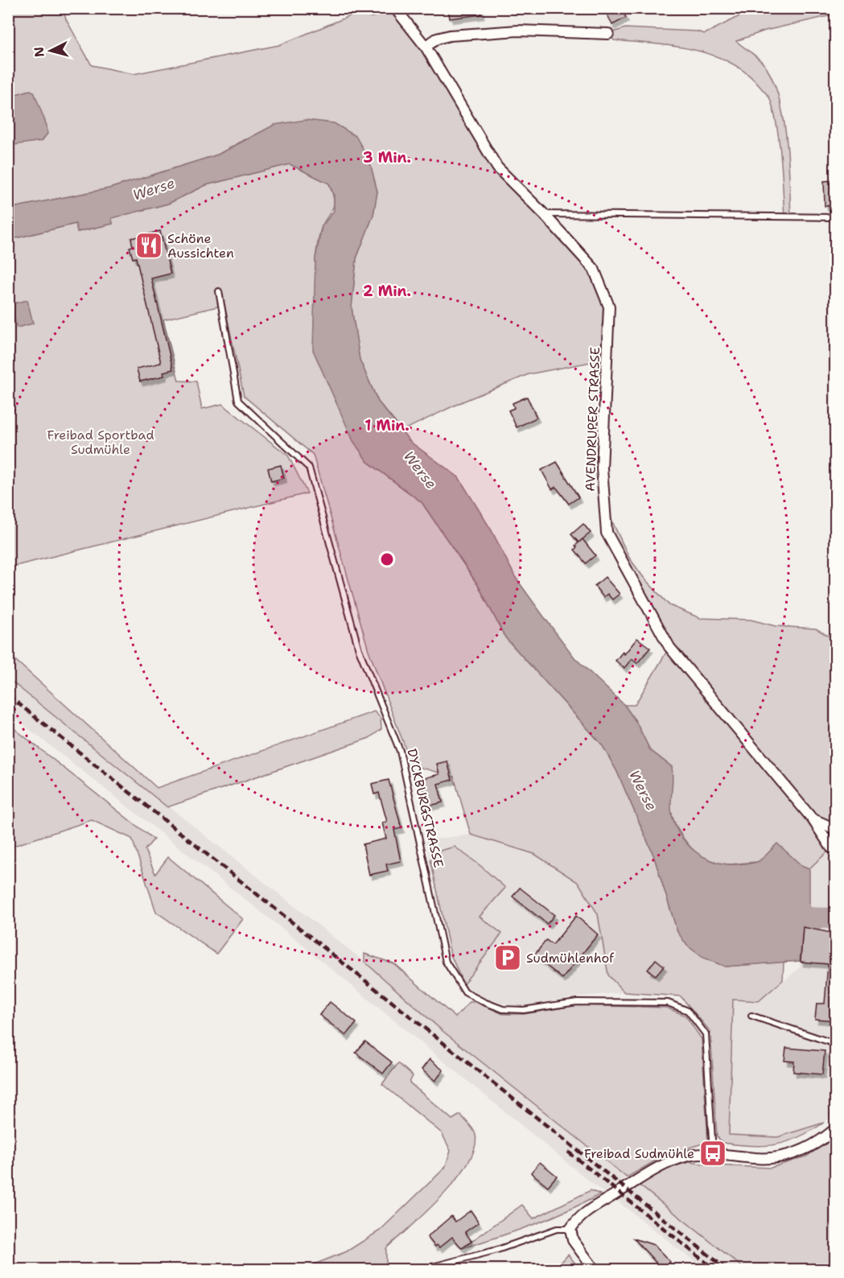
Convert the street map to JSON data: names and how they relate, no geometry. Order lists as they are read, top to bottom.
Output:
{
  "streets": {
    "street": ["AVENDRUPER STRASSE"],
    "lane": ["DYCKBURGSTRASSE"]
  },
  "water": ["Werse"],
  "parks": ["Freibad Sportbad Sudmühle"],
  "places": {
    "restaurant": ["Schöne Aussichten"],
    "parking": ["Sudmühlenhof"],
    "bus stop": ["Freibad Sudmühle"]
  },
  "north": "left",
  "rings": ["3 Min.", "2 Min.", "1 Min."]
}
